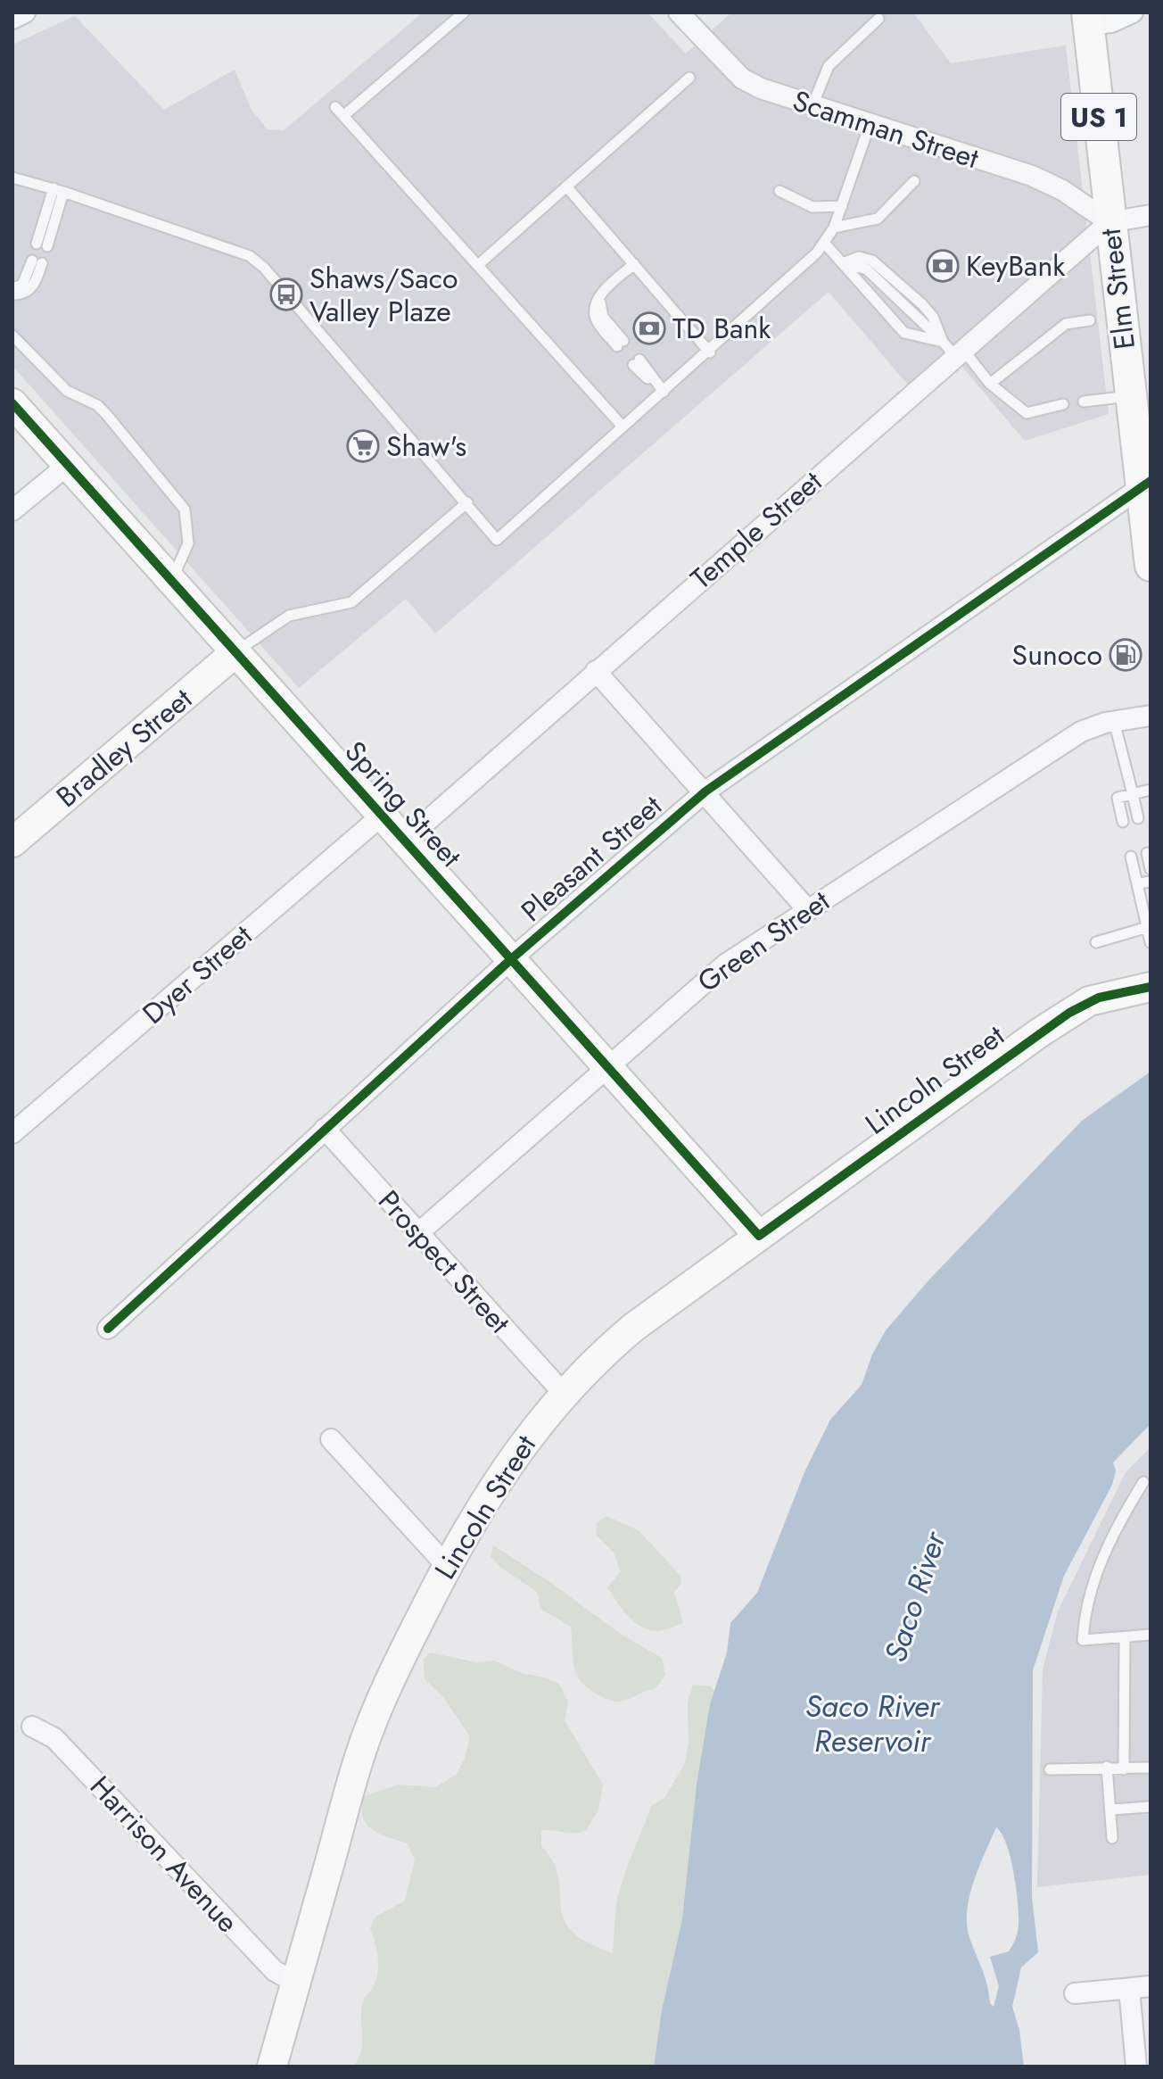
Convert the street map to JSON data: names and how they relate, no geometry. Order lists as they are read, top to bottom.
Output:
{
  "streets": {
    "main road": ["US 1", "Elm Street"],
    "street": [
      "Scamman Street",
      "Temple Street",
      "Bradley Street",
      "Spring Street",
      "Pleasant Street",
      "Green Street",
      "Dyer Street",
      "Lincoln Street",
      "Prospect Street",
      "Harrison Avenue"
    ]
  },
  "crossings": [
    ["Scamman Street", "Elm Street"],
    ["Scamman Street", "Temple Street"],
    ["Elm Street", "Temple Street"],
    ["Elm Street", "Pleasant Street"],
    ["Temple Street", "Spring Street"],
    ["Bradley Street", "Spring Street"],
    ["Spring Street", "Pleasant Street"],
    ["Spring Street", "Green Street"],
    ["Spring Street", "Dyer Street"],
    ["Spring Street", "Lincoln Street"],
    ["Pleasant Street", "Prospect Street"],
    ["Green Street", "Prospect Street"],
    ["Lincoln Street", "Prospect Street"],
    ["Lincoln Street", "Harrison Avenue"]
  ],
  "water": ["Saco River", "Saco River Reservoir"],
  "places": {
    "bank": ["KeyBank", "TD Bank"],
    "bus stop": ["Shaws/Saco Valley Plaze"],
    "supermarket": ["Shaw's"],
    "fuel station": ["Sunoco"]
  }
}
